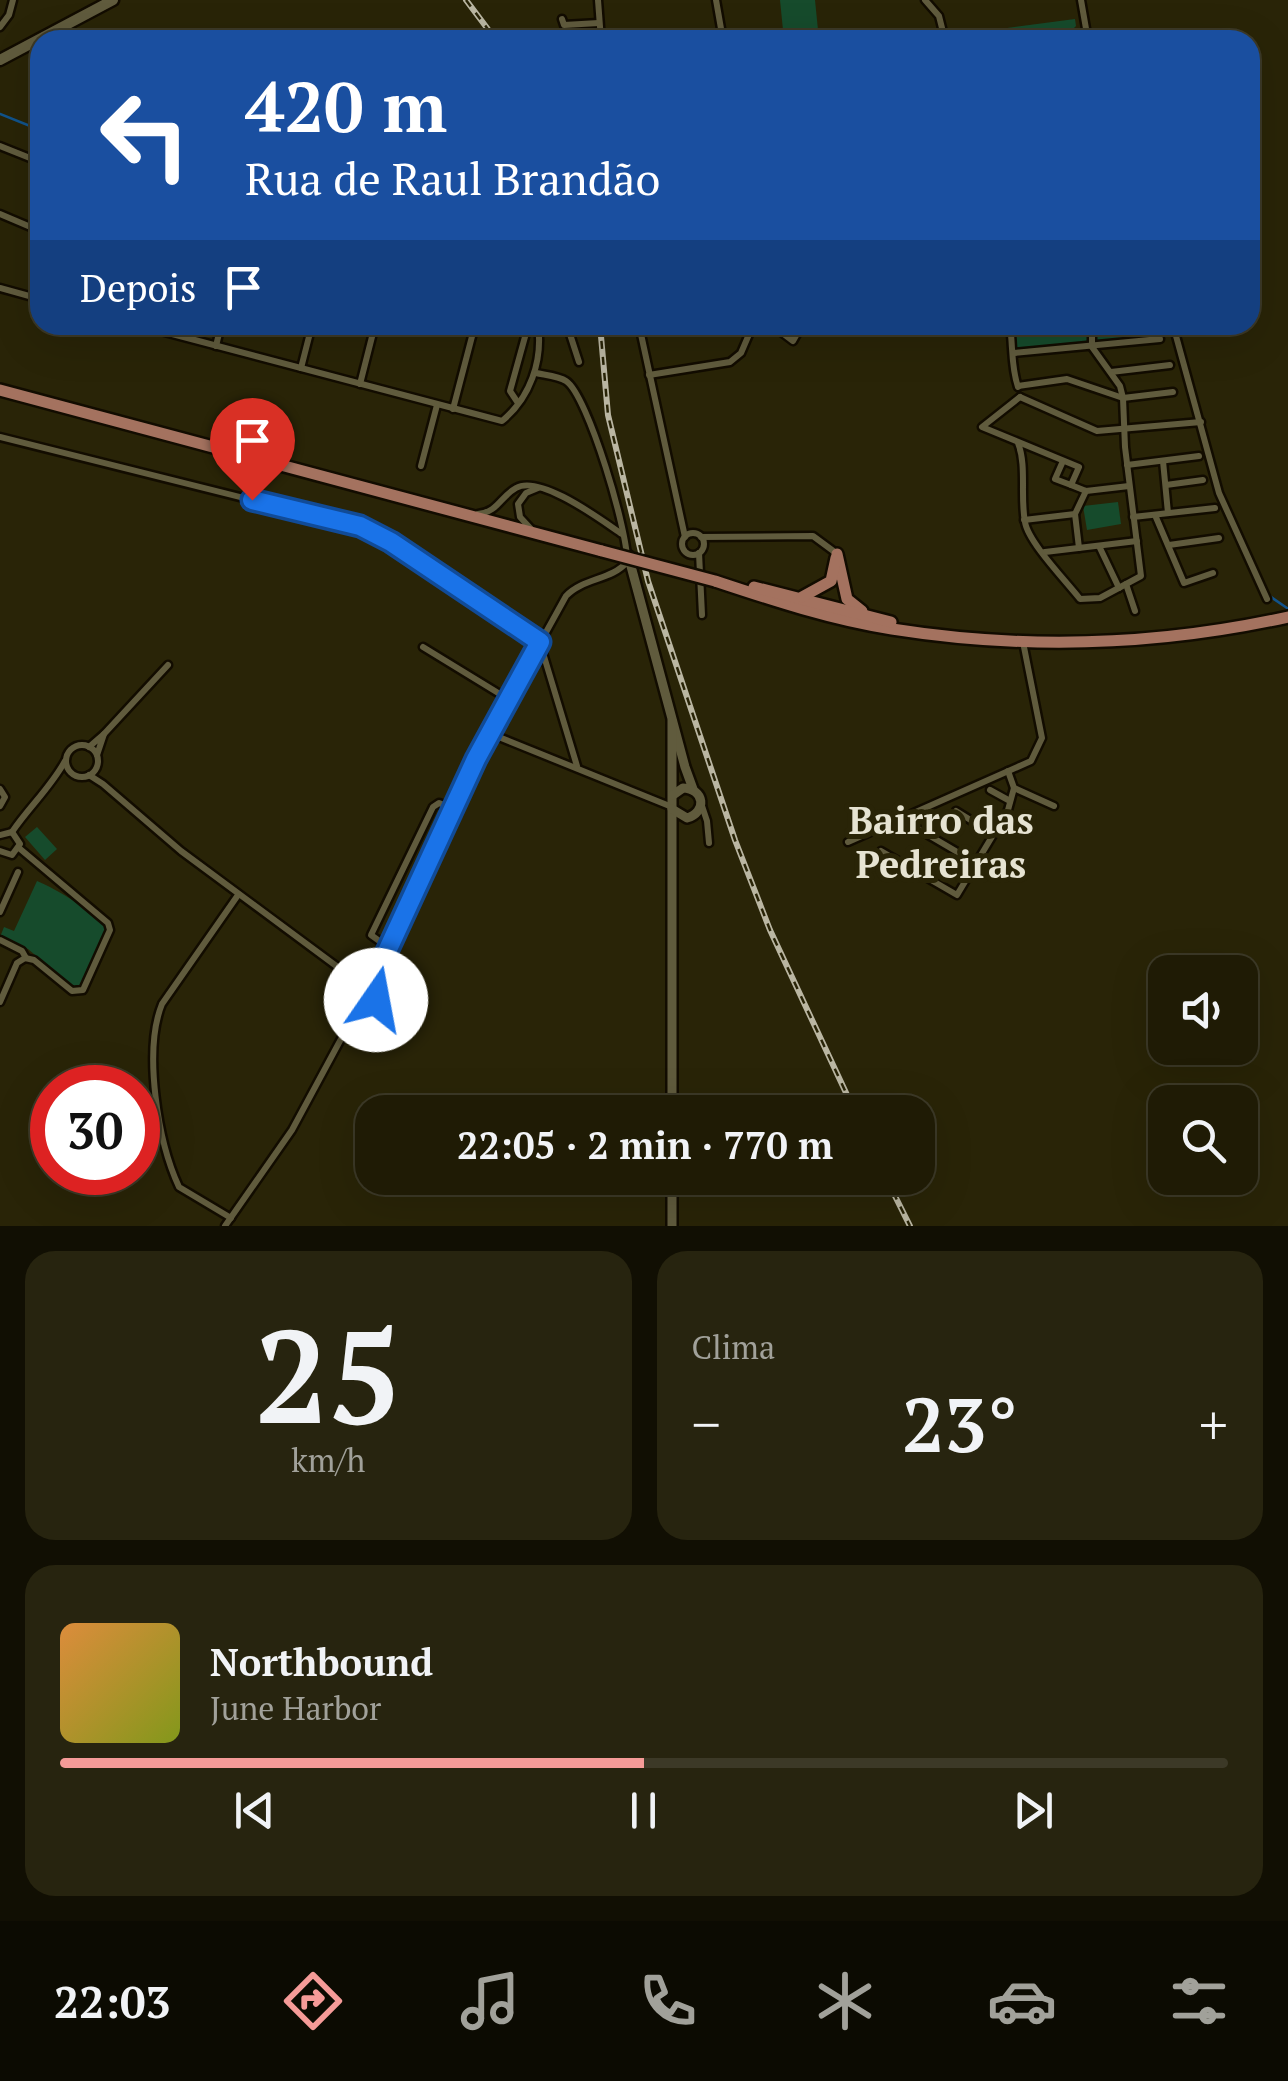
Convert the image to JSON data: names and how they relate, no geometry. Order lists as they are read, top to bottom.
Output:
{
  "districts": ["Bairro das Pedreiras"],
  "page": {
    "turn": ["420 m", "Rua de Raul Brandão"],
    "then": "Depois",
    "limit": "30",
    "trip": "22:05 · 2 min · 770 m",
    "tile": [
      ["25", "km/h"],
      "Clima"
    ],
    "heat": ["−", "23°", "+"],
    "song": ["Northbound", "June Harbor"],
    "tabs": "22:03"
  }
}
